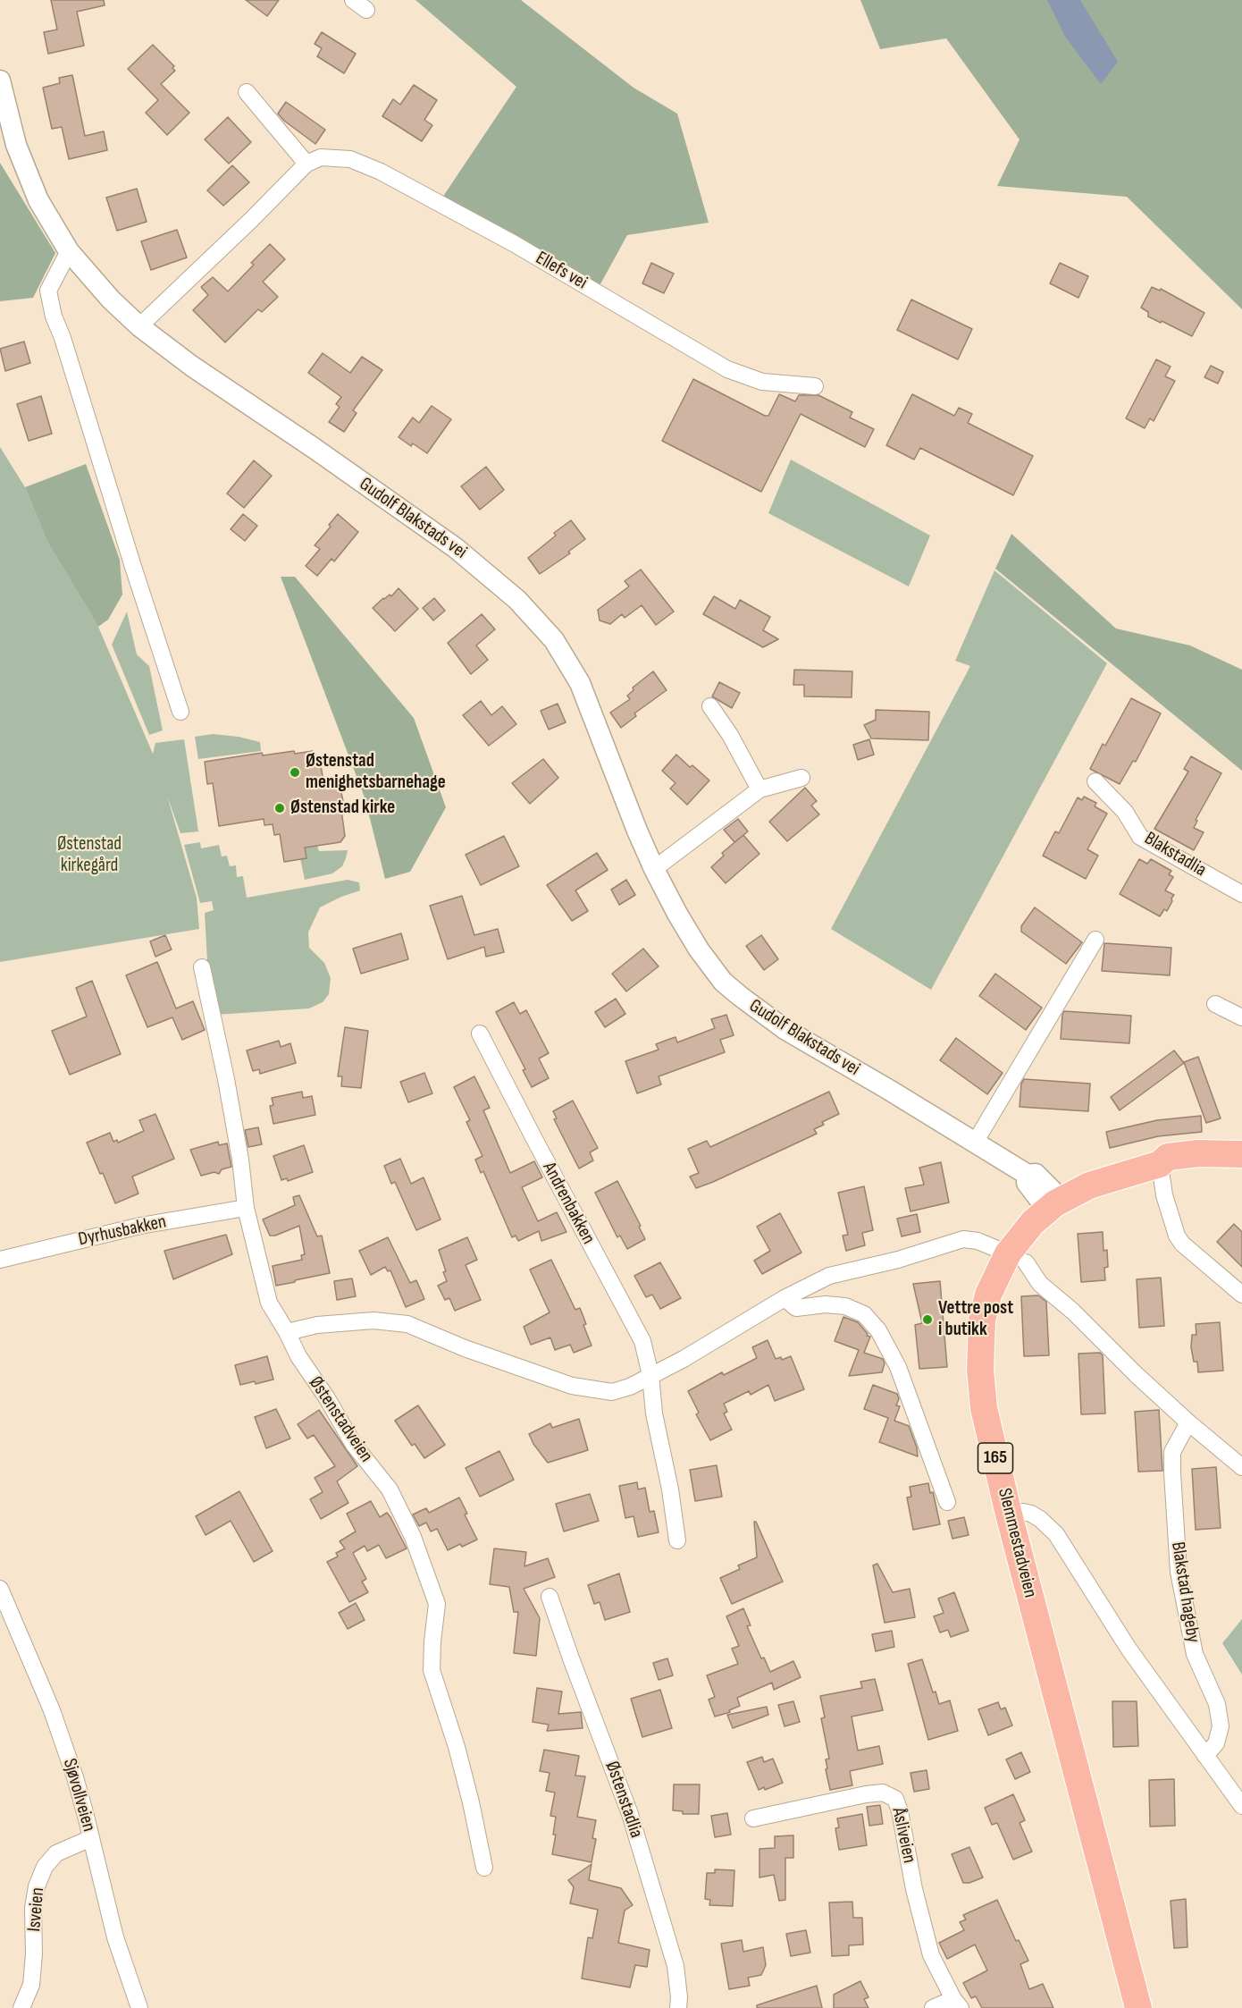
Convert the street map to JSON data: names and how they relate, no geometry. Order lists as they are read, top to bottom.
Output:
{
  "streets": {
    "main road": ["165", "Slemmestadveien"],
    "street": [
      "Ellefs vei",
      "Gudolf Blakstads vei",
      "Blakstadlia",
      "Andrenbakken",
      "Dyrhusbakken",
      "Østenstadveien",
      "Blakstad hageby",
      "Sjøvollveien",
      "Østenstadlia",
      "Åsliveien",
      "Isveien"
    ]
  },
  "crossings": [
    ["Gudolf Blakstads vei", "Slemmestadveien"],
    ["Dyrhusbakken", "Østenstadveien"],
    ["Sjøvollveien", "Isveien"]
  ],
  "parks": ["Østenstad kirkegård"],
  "places": ["Østenstad menighetsbarnehage", "Østenstad kirke", "Vettre post i butikk"]
}
